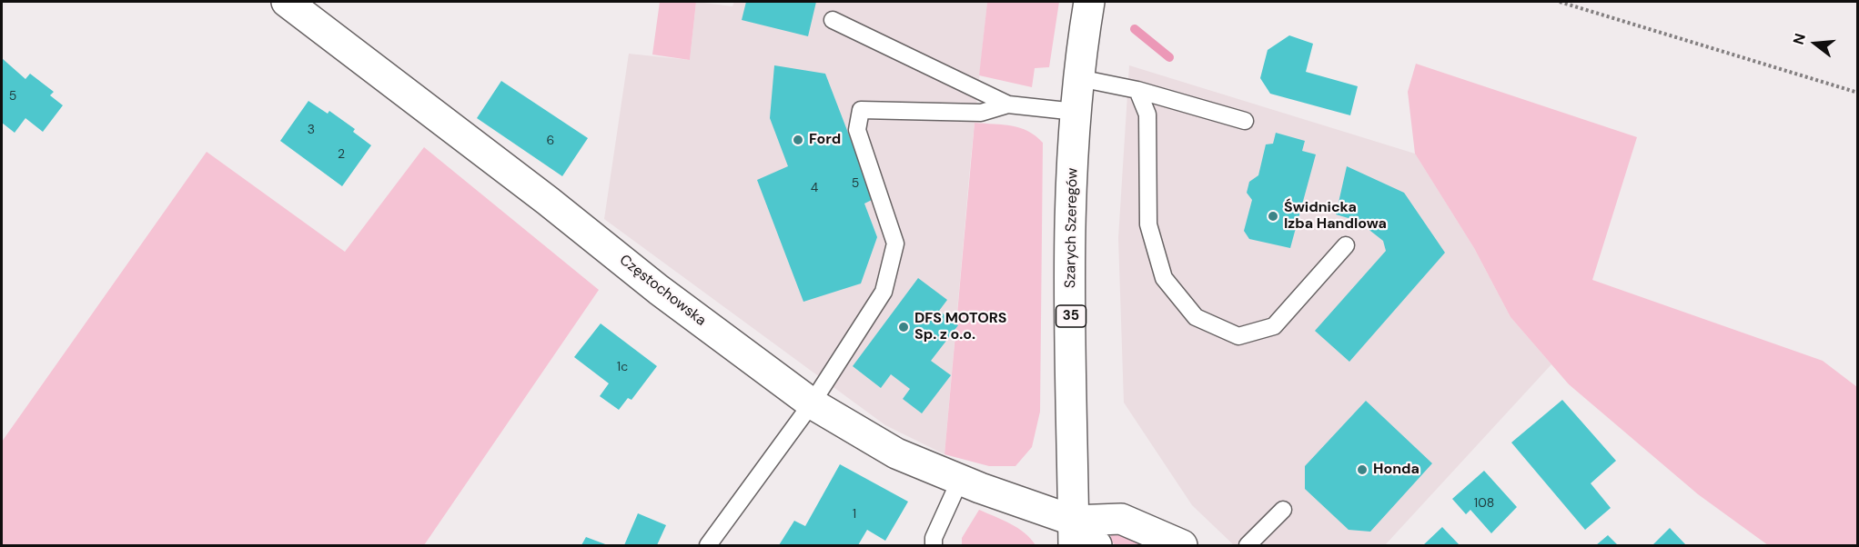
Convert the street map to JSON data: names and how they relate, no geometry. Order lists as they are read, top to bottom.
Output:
{
  "streets": {
    "street": ["Szarych Szeregów", "Częstochowska", "35"]
  },
  "crossings": [
    ["Szarych Szeregów", "Częstochowska"]
  ],
  "places": [
    "Ford",
    "Świdnicka Izba Handlowa",
    "DFS MOTORS Sp. z o.o.",
    "Honda"
  ],
  "house_numbers": [
    "5",
    "3",
    "6",
    "2",
    "5",
    "4",
    "1c",
    "108",
    "1"
  ],
  "north": "left"
}
